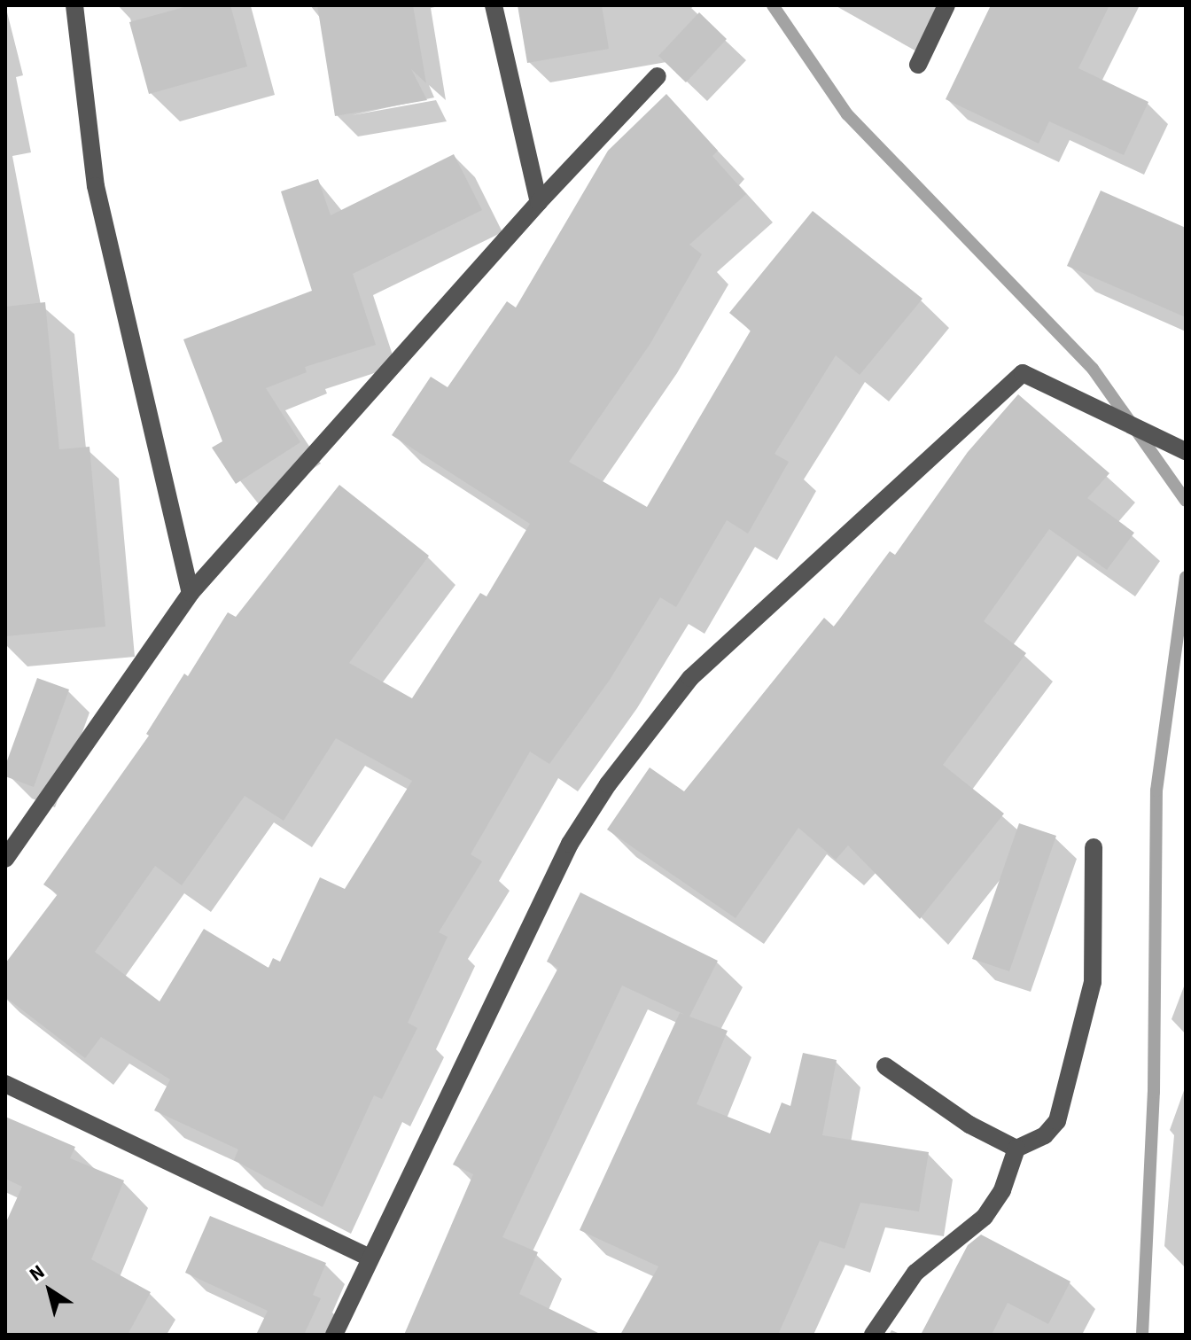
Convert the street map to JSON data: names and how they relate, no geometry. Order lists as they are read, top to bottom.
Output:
{
  "north": "top left"
}
